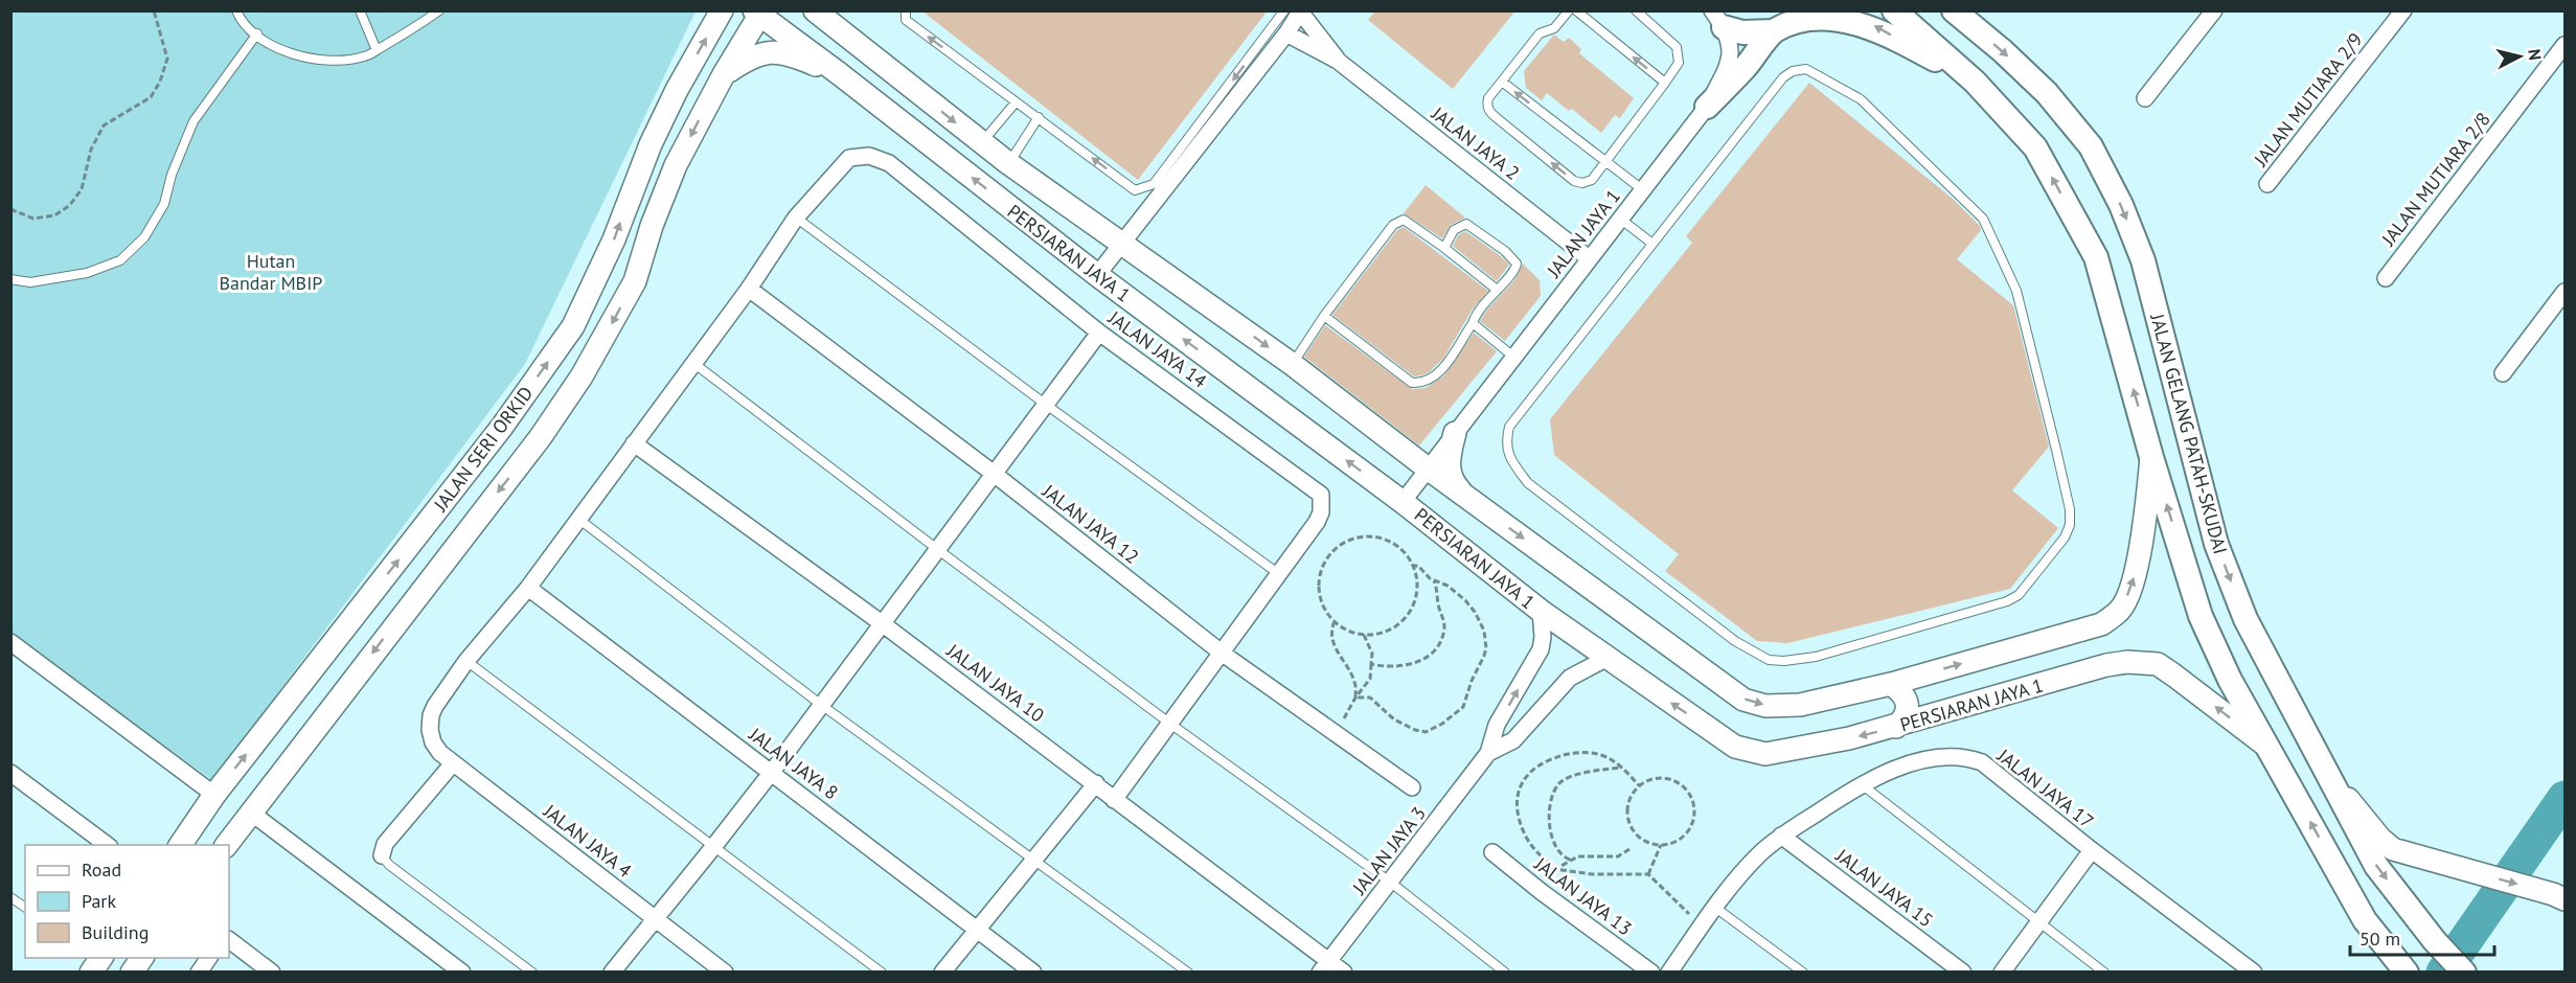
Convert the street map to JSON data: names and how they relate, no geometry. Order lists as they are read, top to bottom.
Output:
{
  "streets": {
    "main road": ["PERSIARAN JAYA 1", "JALAN GELANG PATAH-SKUDAI", "JALAN SERI ORKID"],
    "street": [
      "JALAN MUTIARA 2/9",
      "JALAN JAYA 2",
      "JALAN MUTIARA 2/8",
      "JALAN JAYA 1",
      "JALAN JAYA 14",
      "JALAN JAYA 12",
      "JALAN JAYA 10",
      "JALAN JAYA 8",
      "JALAN JAYA 17",
      "JALAN JAYA 4",
      "JALAN JAYA 3",
      "JALAN JAYA 15",
      "JALAN JAYA 13"
    ]
  },
  "crossings": [
    ["JALAN JAYA 2", "JALAN JAYA 1"],
    ["JALAN JAYA 1", "PERSIARAN JAYA 1"],
    ["PERSIARAN JAYA 1", "JALAN GELANG PATAH-SKUDAI"],
    ["PERSIARAN JAYA 1", "JALAN SERI ORKID"],
    ["JALAN JAYA 10", "JALAN JAYA 3"],
    ["JALAN JAYA 17", "JALAN JAYA 15"]
  ],
  "parks": ["Hutan Bandar MBIP"],
  "legend": ["Road", "Park", "Building"],
  "scale_bar": "50 m",
  "north": "right"
}
